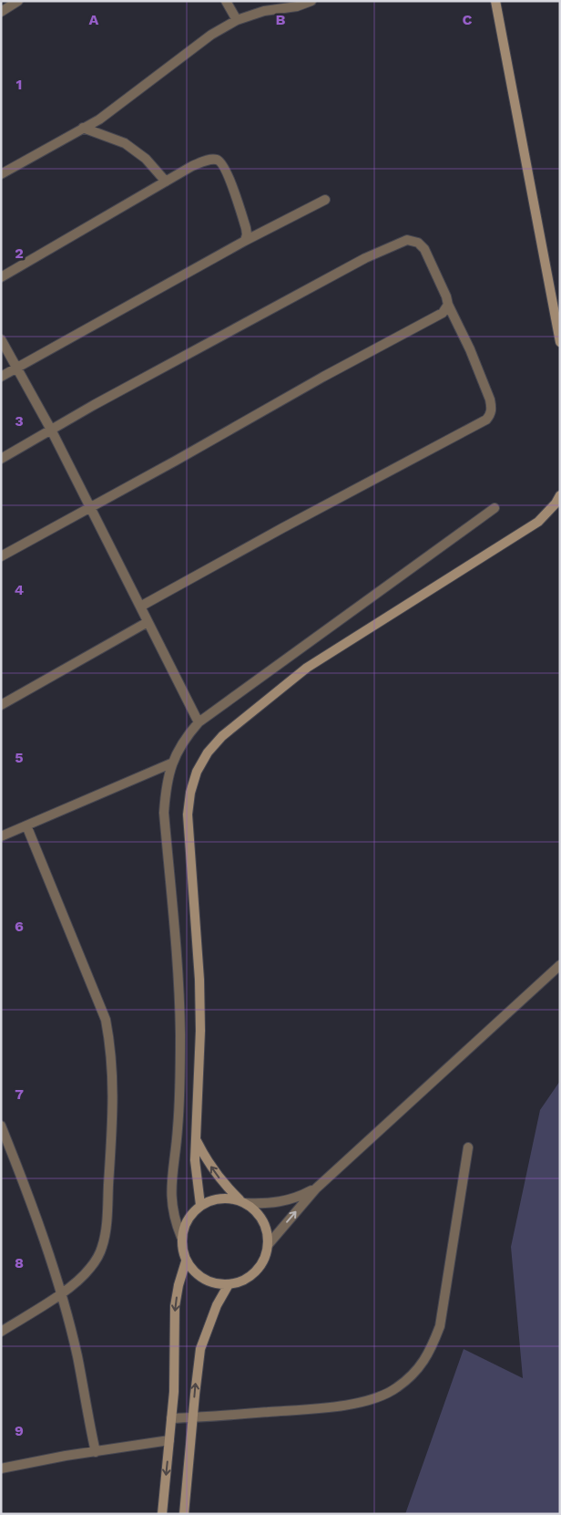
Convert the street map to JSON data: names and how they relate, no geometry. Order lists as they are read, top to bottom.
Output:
{
  "grid": {
    "columns": ["A", "B", "C"],
    "rows": [
      "1",
      "2",
      "3",
      "4",
      "5",
      "6",
      "7",
      "8",
      "9"
    ]
  }
}
